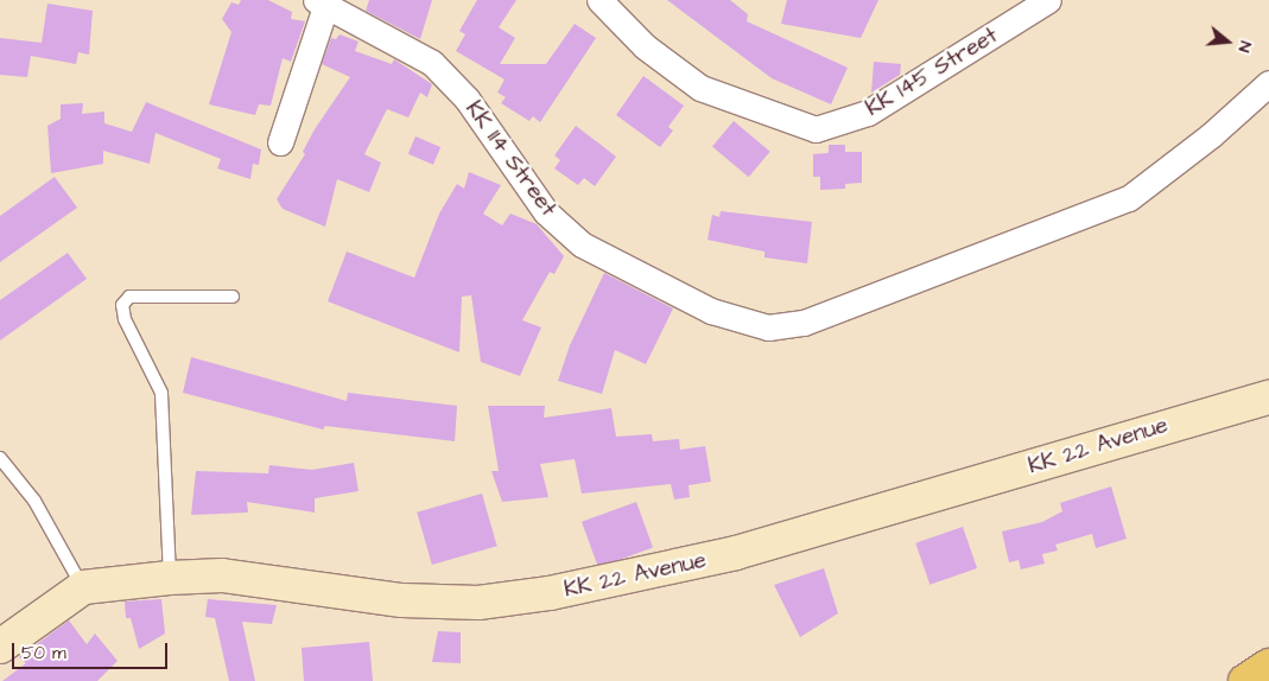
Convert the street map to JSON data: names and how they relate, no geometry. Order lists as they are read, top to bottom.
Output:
{
  "streets": {
    "street": ["KK 145 Street", "KK 114 Street", "KK 22 Avenue"]
  },
  "scale_bar": "50 m",
  "north": "right"
}
